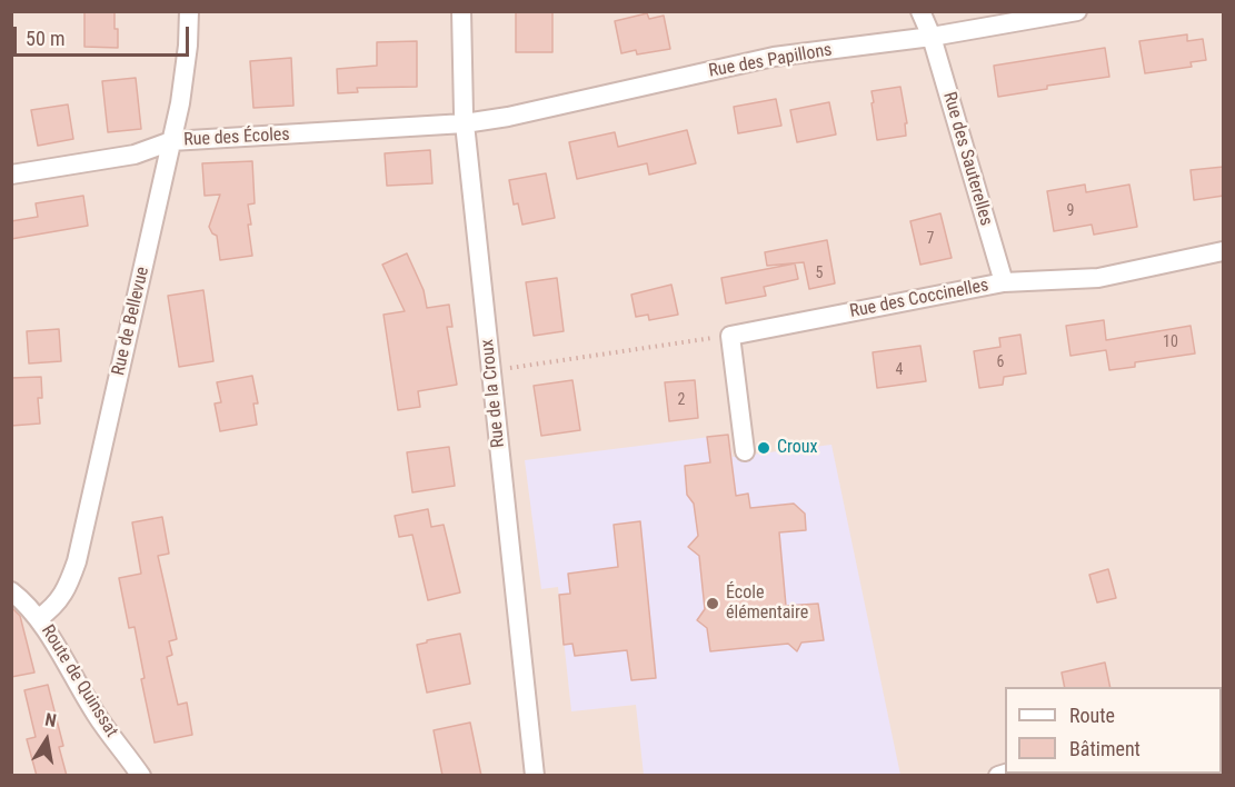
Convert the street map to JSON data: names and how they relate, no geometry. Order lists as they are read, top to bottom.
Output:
{
  "streets": {
    "street": [
      "Rue des Papillons",
      "Rue des Écoles",
      "Rue des Sauterelles",
      "Rue des Coccinelles",
      "Rue de Bellevue",
      "Rue de la Croux",
      "Route de Quinssat"
    ]
  },
  "crossings": [
    ["Rue des Papillons", "Rue des Écoles"],
    ["Rue des Papillons", "Rue des Sauterelles"],
    ["Rue des Papillons", "Rue de la Croux"],
    ["Rue des Écoles", "Rue de Bellevue"],
    ["Rue des Écoles", "Rue de la Croux"],
    ["Rue des Sauterelles", "Rue des Coccinelles"],
    ["Rue de Bellevue", "Route de Quinssat"]
  ],
  "places": ["Croux", "École élémentaire"],
  "house_numbers": [
    "9",
    "7",
    "5",
    "10",
    "6",
    "4",
    "2"
  ],
  "legend": ["Route", "Bâtiment"],
  "scale_bar": "50 m",
  "north": "top"
}
